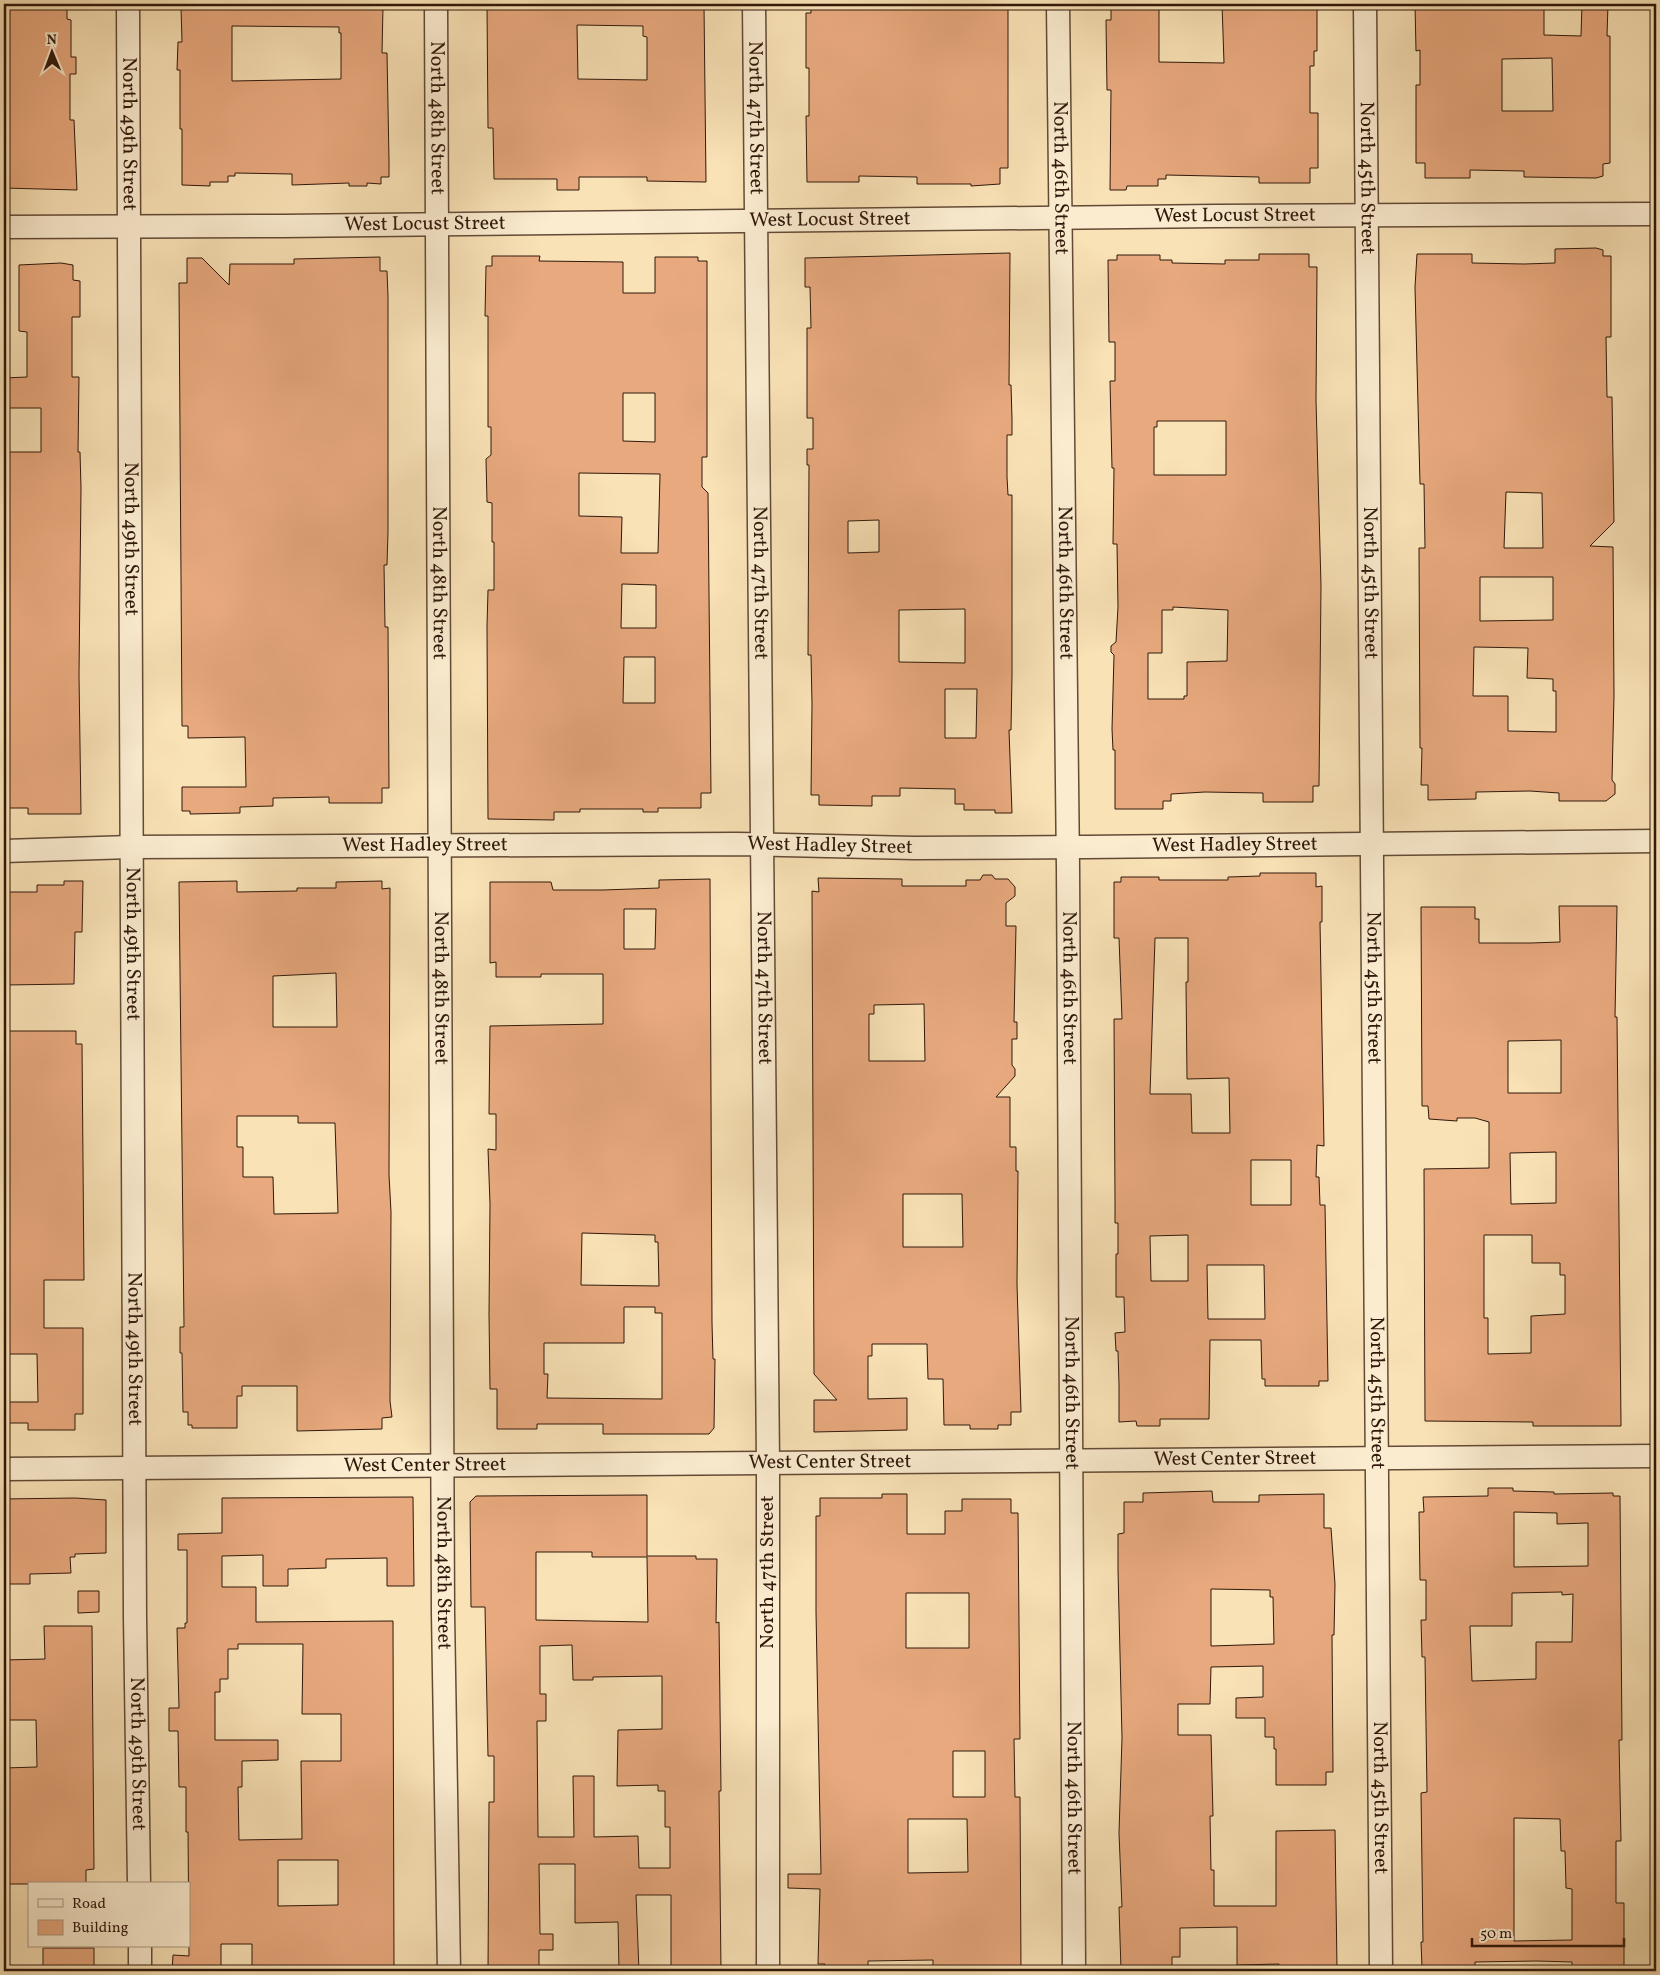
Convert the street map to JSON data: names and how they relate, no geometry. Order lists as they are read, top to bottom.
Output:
{
  "streets": {
    "street": [
      "North 48th Street",
      "North 47th Street",
      "North 49th Street",
      "North 46th Street",
      "North 45th Street",
      "West Locust Street",
      "West Hadley Street",
      "West Center Street"
    ]
  },
  "crossings": [
    ["North 48th Street", "West Locust Street"],
    ["North 48th Street", "West Hadley Street"],
    ["North 48th Street", "West Center Street"],
    ["North 47th Street", "West Locust Street"],
    ["North 47th Street", "West Hadley Street"],
    ["North 47th Street", "West Center Street"],
    ["North 49th Street", "West Locust Street"],
    ["North 49th Street", "West Hadley Street"],
    ["North 49th Street", "West Center Street"],
    ["North 46th Street", "West Locust Street"],
    ["North 46th Street", "West Hadley Street"],
    ["North 46th Street", "West Center Street"],
    ["North 45th Street", "West Locust Street"],
    ["North 45th Street", "West Hadley Street"],
    ["North 45th Street", "West Center Street"]
  ],
  "legend": ["Road", "Building"],
  "scale_bar": "50 m",
  "north": "top"
}
